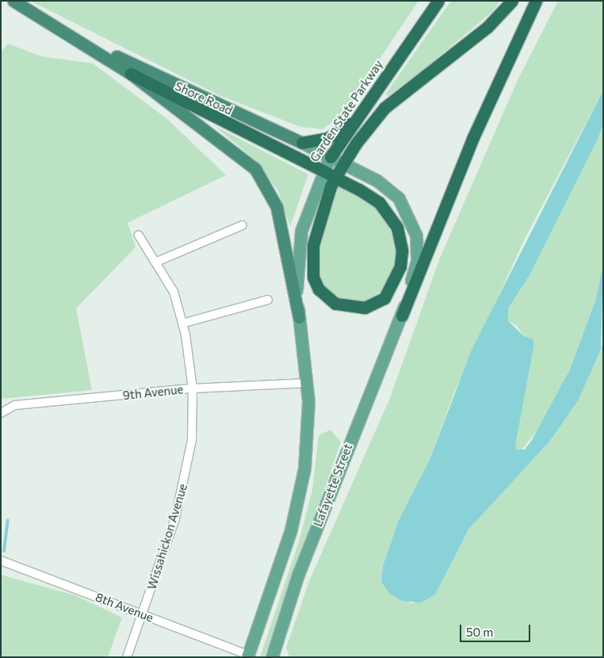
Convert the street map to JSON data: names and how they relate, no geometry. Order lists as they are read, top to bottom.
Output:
{
  "streets": {
    "highway": ["Shore Road", "Garden State Parkway"],
    "main road": ["Lafayette Street"],
    "street": ["9th Avenue", "Wissahickon Avenue", "8th Avenue"]
  },
  "crossings": [
    ["Shore Road", "Garden State Parkway"],
    ["Shore Road", "Lafayette Street"],
    ["Garden State Parkway", "Lafayette Street"],
    ["9th Avenue", "Lafayette Street"],
    ["9th Avenue", "Wissahickon Avenue"],
    ["Lafayette Street", "8th Avenue"],
    ["Wissahickon Avenue", "8th Avenue"]
  ],
  "scale_bar": "50 m"
}
